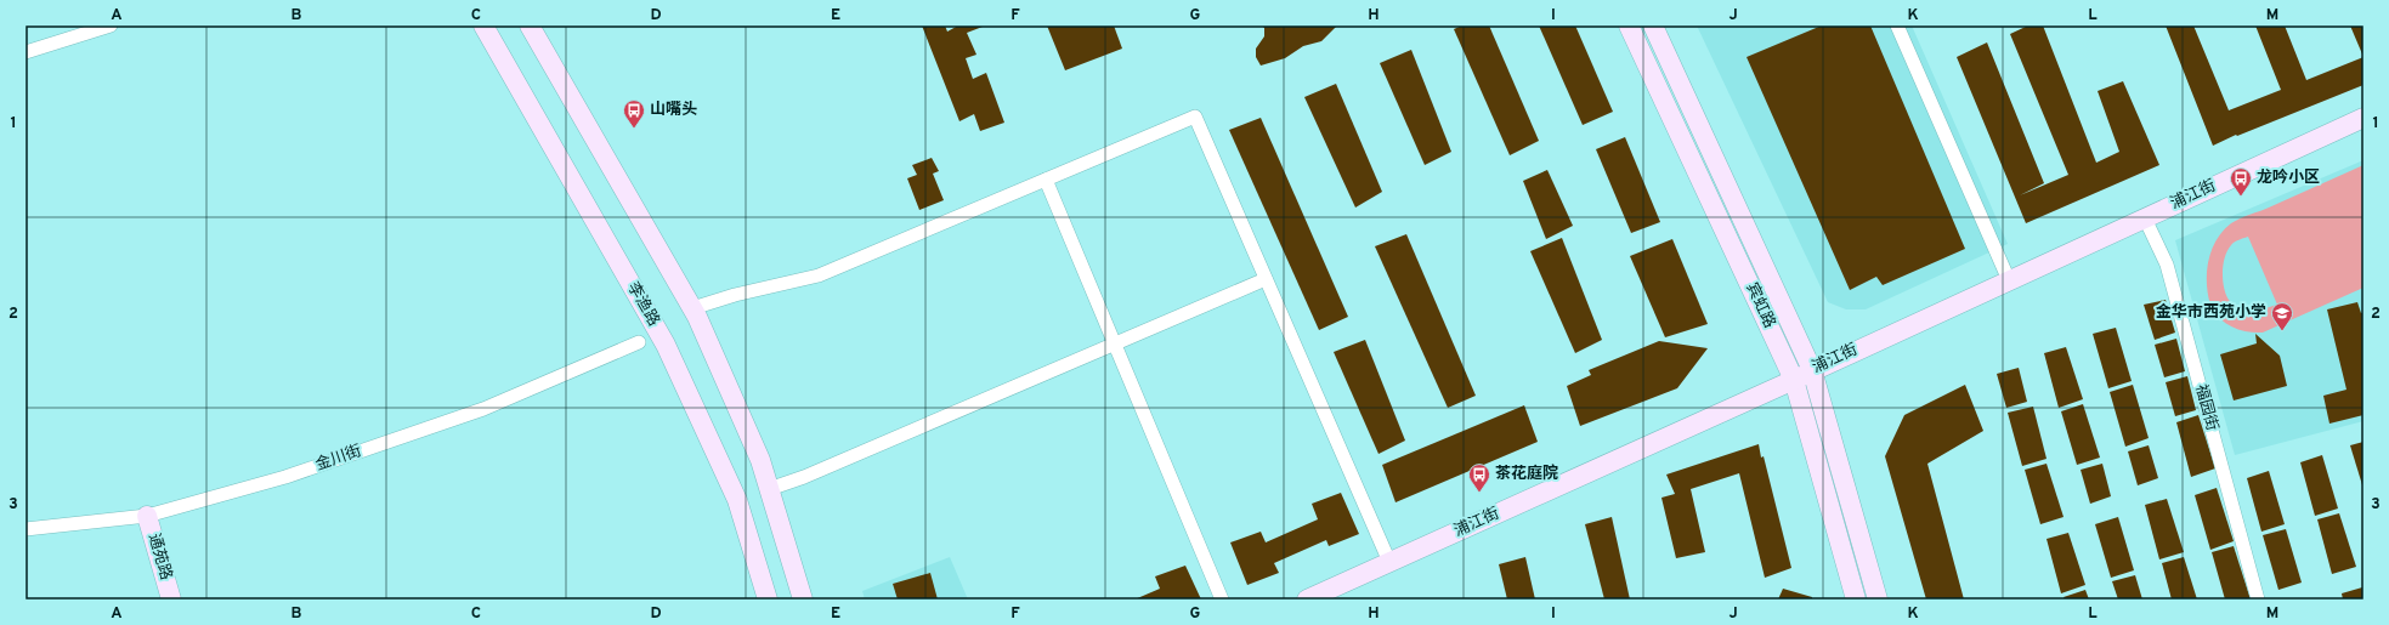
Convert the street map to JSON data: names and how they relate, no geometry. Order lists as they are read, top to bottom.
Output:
{
  "streets": {
    "main road": [
      "浦江街",
      "李渔路",
      "宾虹路",
      "通苑路"
    ],
    "street": ["福园街", "金川街"]
  },
  "crossings": [
    ["浦江街", "宾虹路"],
    ["浦江街", "福园街"],
    ["金川街", "通苑路"]
  ],
  "places": {
    "bus stop": ["山嘴头", "龙吟小区", "茶花庭院"],
    "school or university": ["金华市西苑小学"]
  },
  "grid": {
    "columns": [
      "A",
      "B",
      "C",
      "D",
      "E",
      "F",
      "G",
      "H",
      "I",
      "J",
      "K",
      "L",
      "M"
    ],
    "rows": ["1", "2", "3"]
  }
}
